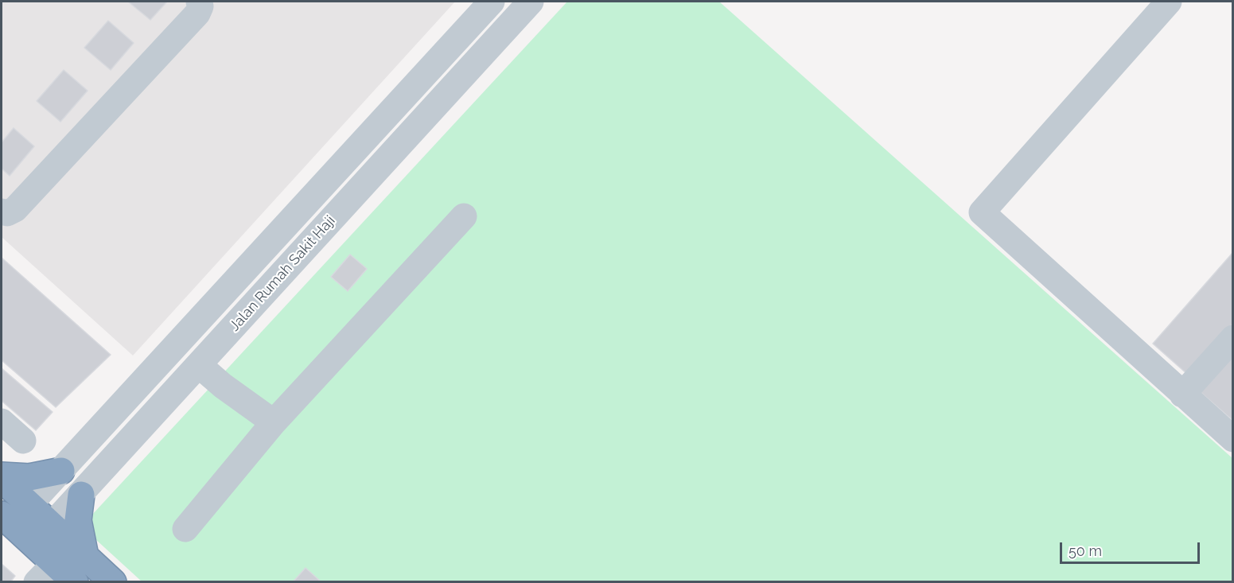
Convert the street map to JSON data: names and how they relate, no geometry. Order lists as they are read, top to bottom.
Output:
{
  "streets": {
    "street": ["Jalan Rumah Sakit Haji"]
  },
  "scale_bar": "50 m"
}
